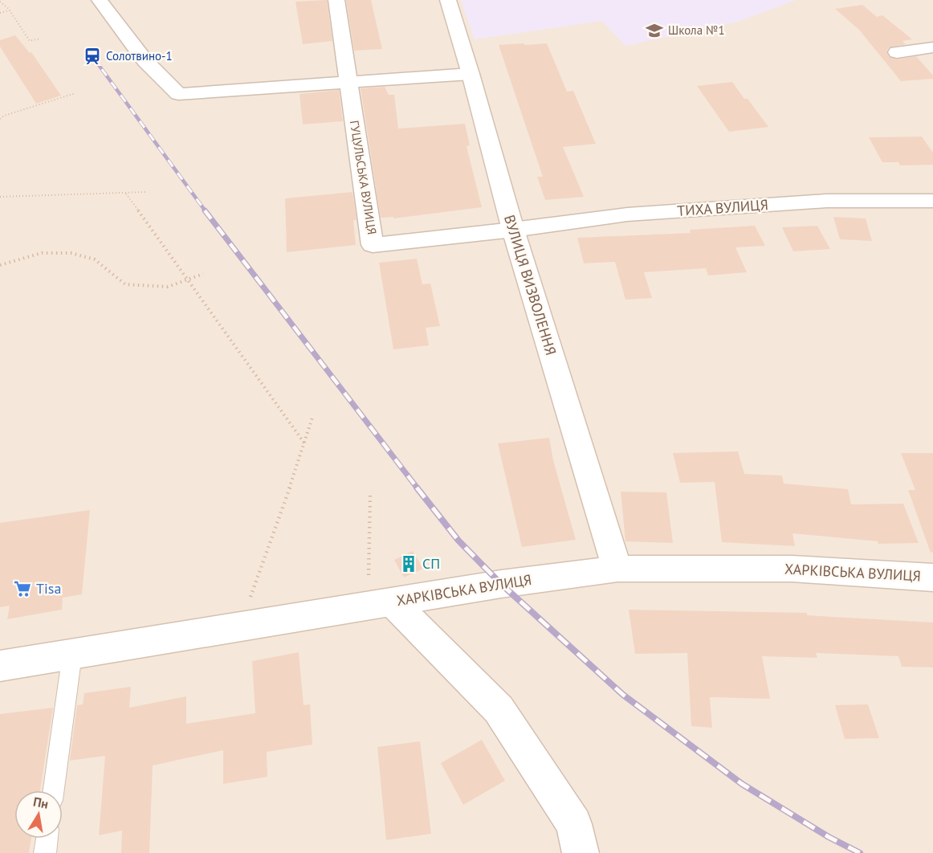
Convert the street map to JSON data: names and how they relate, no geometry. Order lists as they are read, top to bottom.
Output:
{
  "streets": {
    "street": [
      "ГУЦУЛЬСЬКА ВУЛИЦЯ",
      "ТИХА ВУЛИЦЯ",
      "ВУЛИЦЯ ВИЗВОЛЕННЯ",
      "ХАРКІВСЬКА ВУЛИЦЯ"
    ]
  },
  "crossings": [
    ["ГУЦУЛЬСЬКА ВУЛИЦЯ", "ТИХА ВУЛИЦЯ"],
    ["ГУЦУЛЬСЬКА ВУЛИЦЯ", "ВУЛИЦЯ ВИЗВОЛЕННЯ"],
    ["ТИХА ВУЛИЦЯ", "ВУЛИЦЯ ВИЗВОЛЕННЯ"],
    ["ВУЛИЦЯ ВИЗВОЛЕННЯ", "ХАРКІВСЬКА ВУЛИЦЯ"]
  ],
  "places": {
    "school or university": ["Школа №1"],
    "station": ["Солотвино-1"],
    "building": ["СП"],
    "supermarket": ["Tisa"]
  },
  "north": "top"
}
